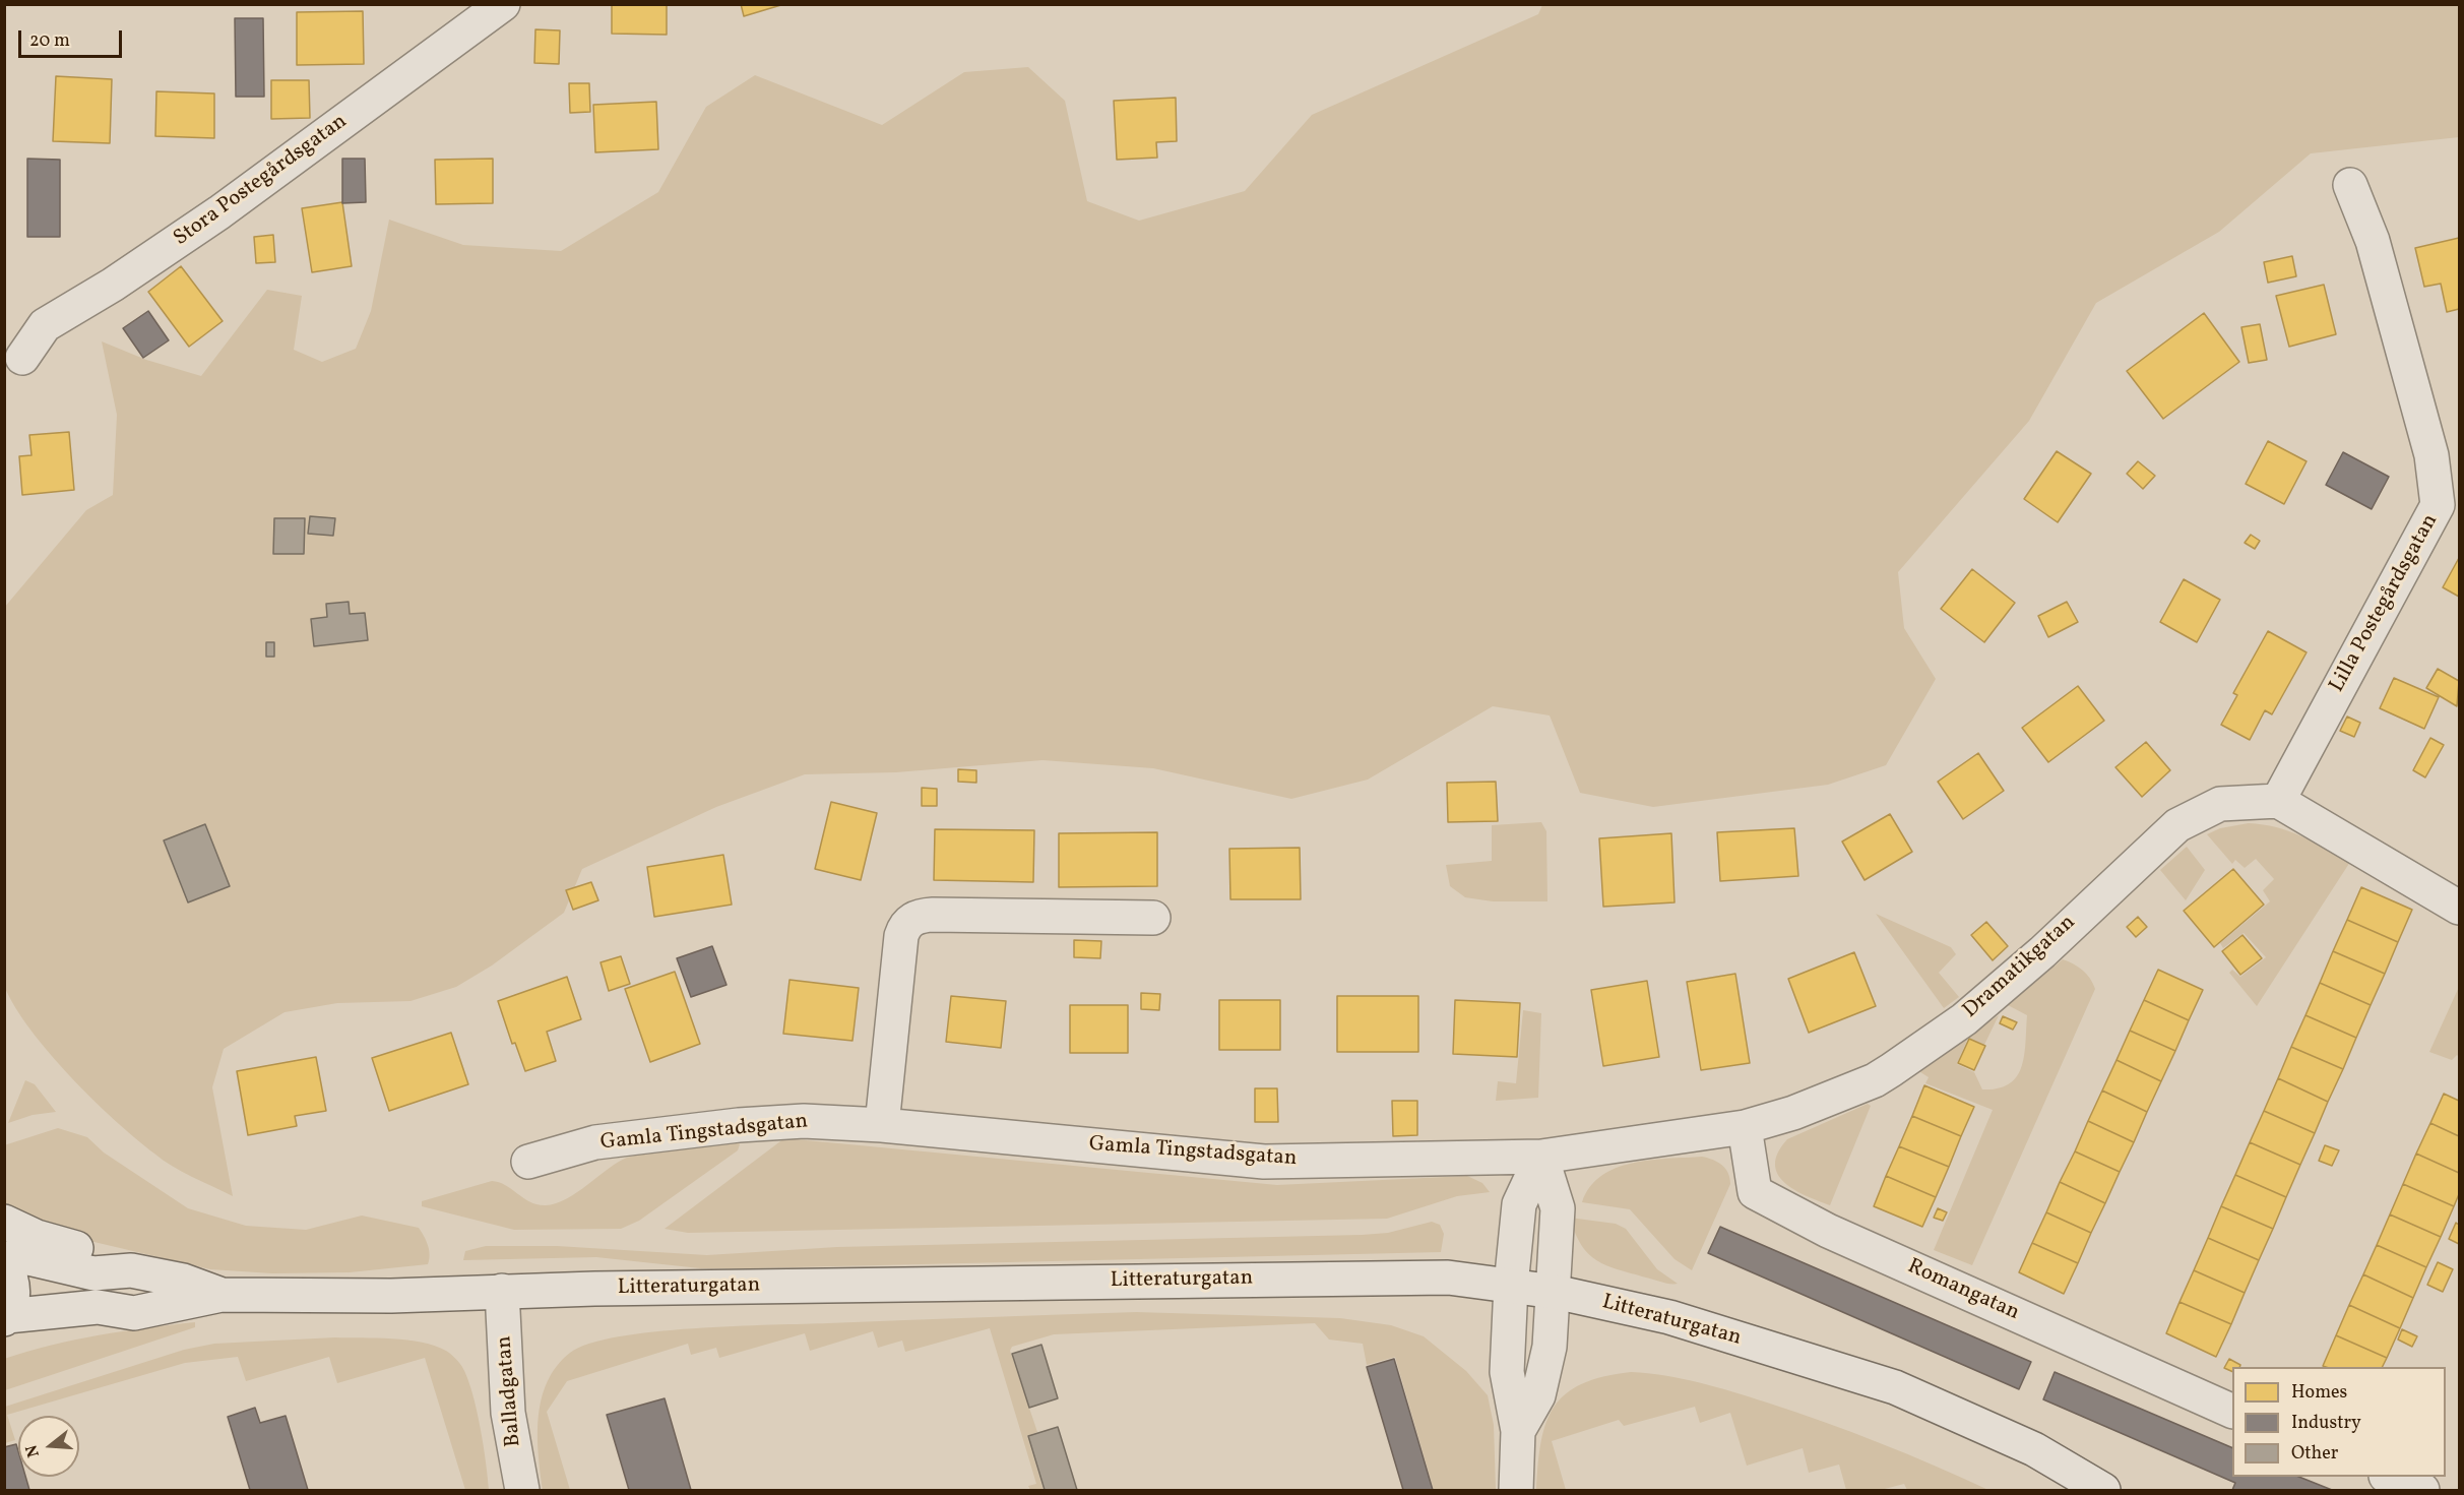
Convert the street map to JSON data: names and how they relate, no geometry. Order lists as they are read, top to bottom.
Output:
{
  "streets": {
    "street": [
      "Stora Postegårdsgatan",
      "Lilla Postegårdsgatan",
      "Dramatikgatan",
      "Gamla Tingstadsgatan",
      "Litteraturgatan",
      "Romangatan",
      "Balladgatan"
    ]
  },
  "crossings": [
    ["Lilla Postegårdsgatan", "Dramatikgatan"],
    ["Dramatikgatan", "Gamla Tingstadsgatan"],
    ["Dramatikgatan", "Romangatan"],
    ["Litteraturgatan", "Balladgatan"]
  ],
  "legend": ["Homes", "Industry", "Other"],
  "scale_bar": "20 m",
  "north": "left"
}
